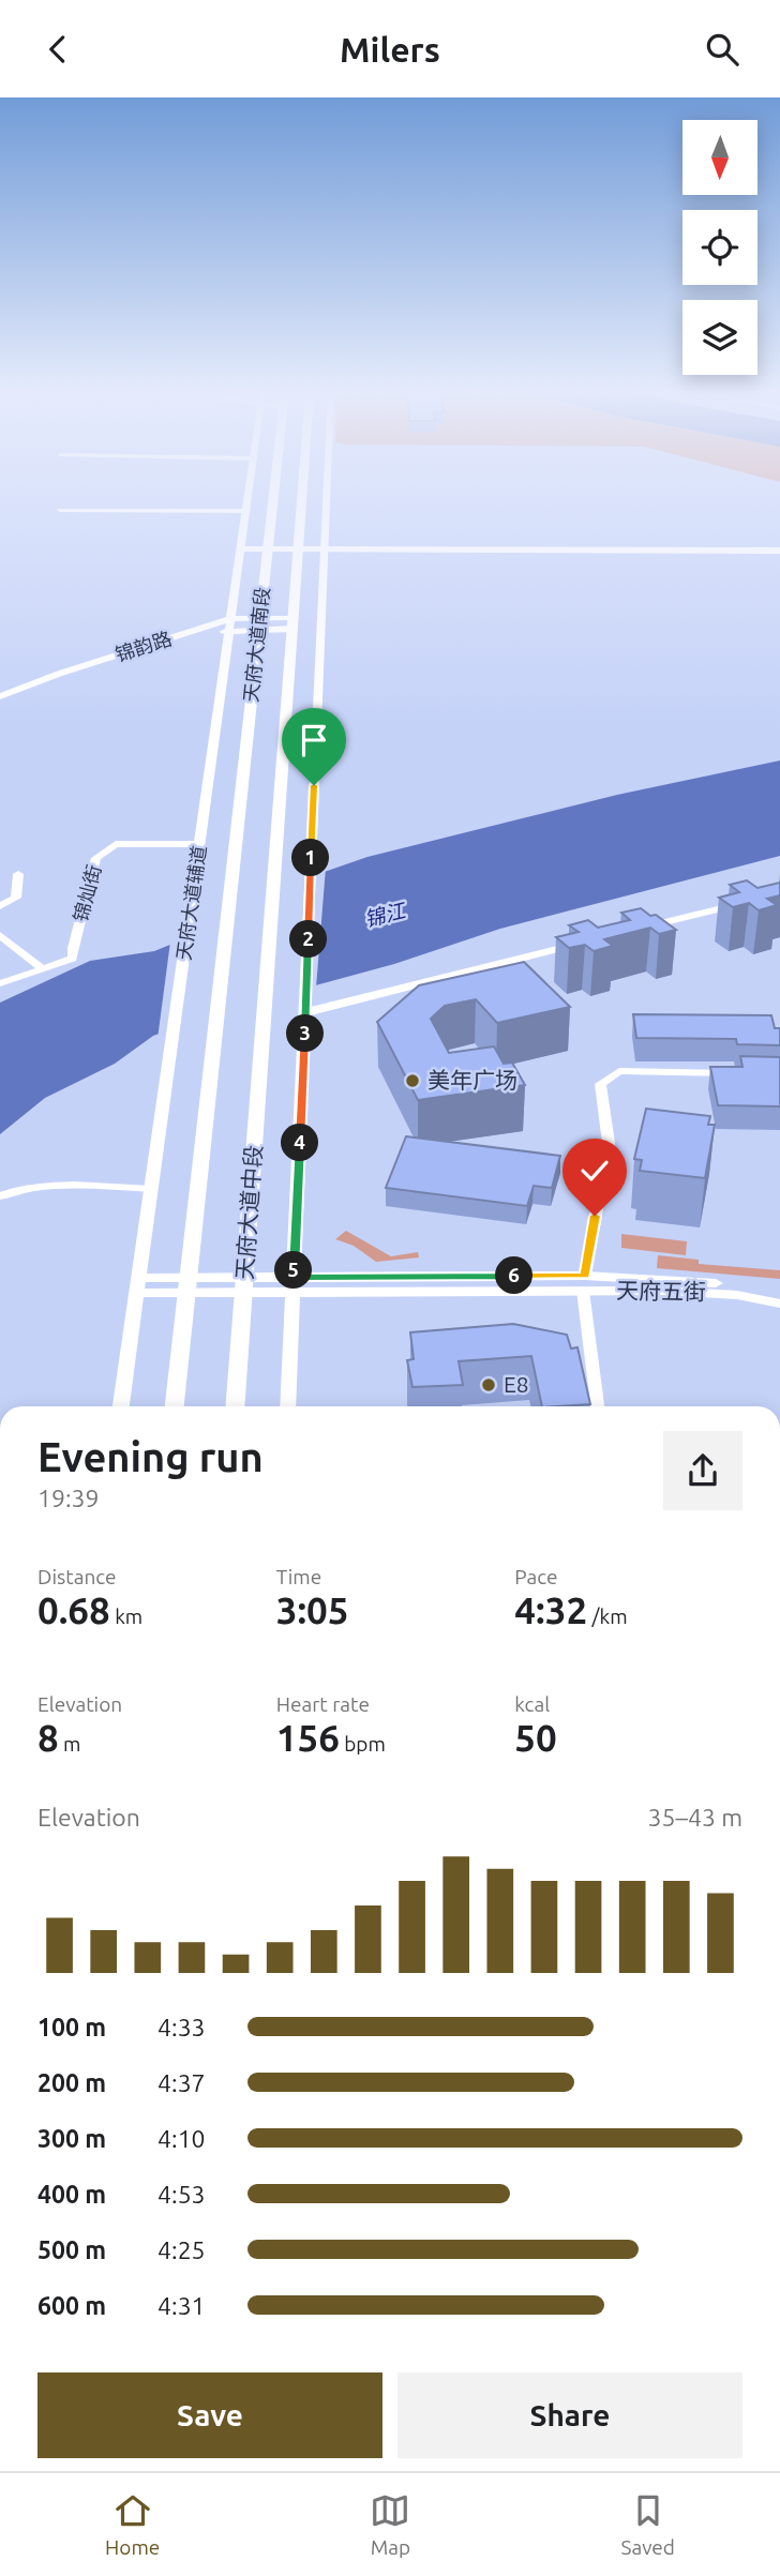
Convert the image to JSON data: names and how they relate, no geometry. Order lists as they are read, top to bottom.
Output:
{
  "streets": {
    "main road": ["天府大道南段", "天府大道中段"],
    "street": [
      "锦韵路",
      "锦灿街",
      "天府大道辅道",
      "天府五街"
    ]
  },
  "crossings": [
    ["天府大道南段", "锦韵路"],
    ["天府大道南段", "天府大道中段"],
    ["天府大道南段", "天府五街"],
    ["锦韵路", "天府大道辅道"],
    ["锦灿街", "天府大道辅道"],
    ["天府大道辅道", "天府五街"],
    ["天府大道中段", "天府五街"]
  ],
  "water": ["锦江"],
  "places": ["美年广场", "E8"],
  "north": "bottom",
  "page": {
    "header": "Milers",
    "pins": [
      "1",
      "2",
      "3",
      "4",
      "5",
      "6"
    ],
    "heading": ["Evening run", "19:39"],
    "stats": [
      ["Distance", "0.68 km"],
      ["Time", "3:05"],
      ["Pace", "4:32 /km"],
      ["Elevation", "8 m"],
      ["Heart rate", "156 bpm"],
      ["kcal", "50"]
    ],
    "chart": ["Elevation", "35–43 m"],
    "list": [
      {
        "name": "100 m",
        "note": "4:33"
      },
      {
        "name": "200 m",
        "note": "4:37"
      },
      {
        "name": "300 m",
        "note": "4:10"
      },
      {
        "name": "400 m",
        "note": "4:53"
      },
      {
        "name": "500 m",
        "note": "4:25"
      },
      {
        "name": "600 m",
        "note": "4:31"
      }
    ],
    "buttons": ["Save", "Share"],
    "tabs": ["Home", "Map", "Saved"]
  }
}
